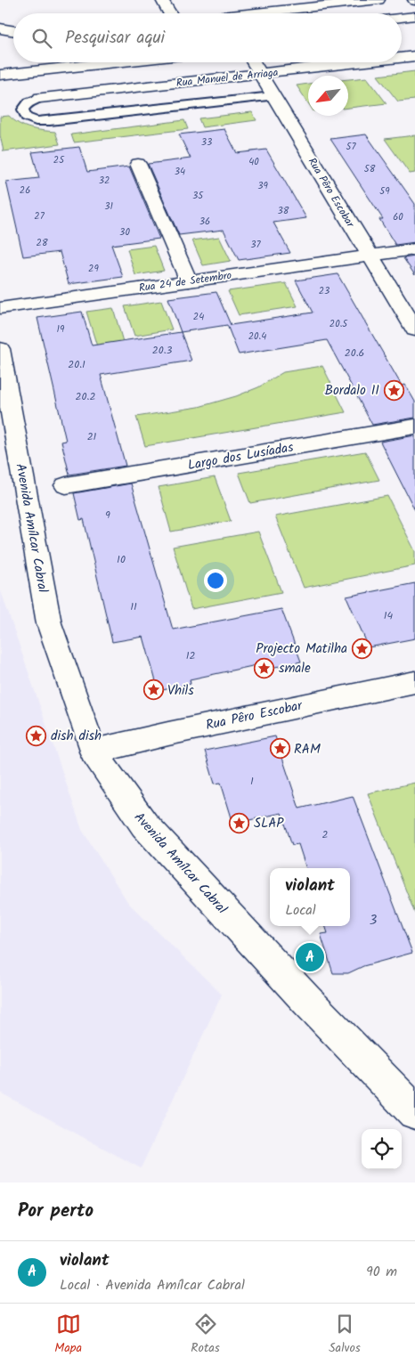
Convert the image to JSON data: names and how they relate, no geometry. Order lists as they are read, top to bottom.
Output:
{
  "streets": {
    "street": [
      "Rua Manuel de Arriaga",
      "Rua Pêro Escobar",
      "Rua 24 de Setembro",
      "Largo dos Lusíadas",
      "Avenida Amílcar Cabral"
    ]
  },
  "crossings": [
    ["Rua Manuel de Arriaga", "Rua Pêro Escobar"],
    ["Rua Pêro Escobar", "Rua 24 de Setembro"],
    ["Rua Pêro Escobar", "Avenida Amílcar Cabral"]
  ],
  "places": {
    "place": [
      "Bordalo II",
      "Projecto Matilha",
      "smale",
      "Vhils",
      "dish dish",
      "RAM",
      "SLAP"
    ]
  },
  "house_numbers": [
    "33",
    "57",
    "25",
    "40",
    "58",
    "34",
    "32",
    "39",
    "26",
    "59",
    "35",
    "31",
    "38",
    "27",
    "60",
    "36",
    "30",
    "28",
    "37",
    "29",
    "23",
    "24",
    "20.5",
    "19",
    "20.4",
    "20.3",
    "20.6",
    "20.1",
    "20.2",
    "21",
    "9",
    "10",
    "11",
    "14",
    "12",
    "1",
    "2",
    "3"
  ],
  "north": "bottom left",
  "page": {
    "search": "Pesquisar aqui",
    "popup": ["violant", "Local"],
    "pins": "A",
    "heading": "Por perto",
    "list": [
      {
        "mark": "A",
        "name": "violant",
        "note": "Local · Avenida Amílcar Cabral",
        "value": "90 m"
      }
    ],
    "nav": ["Mapa", "Rotas", "Salvos"]
  }
}
